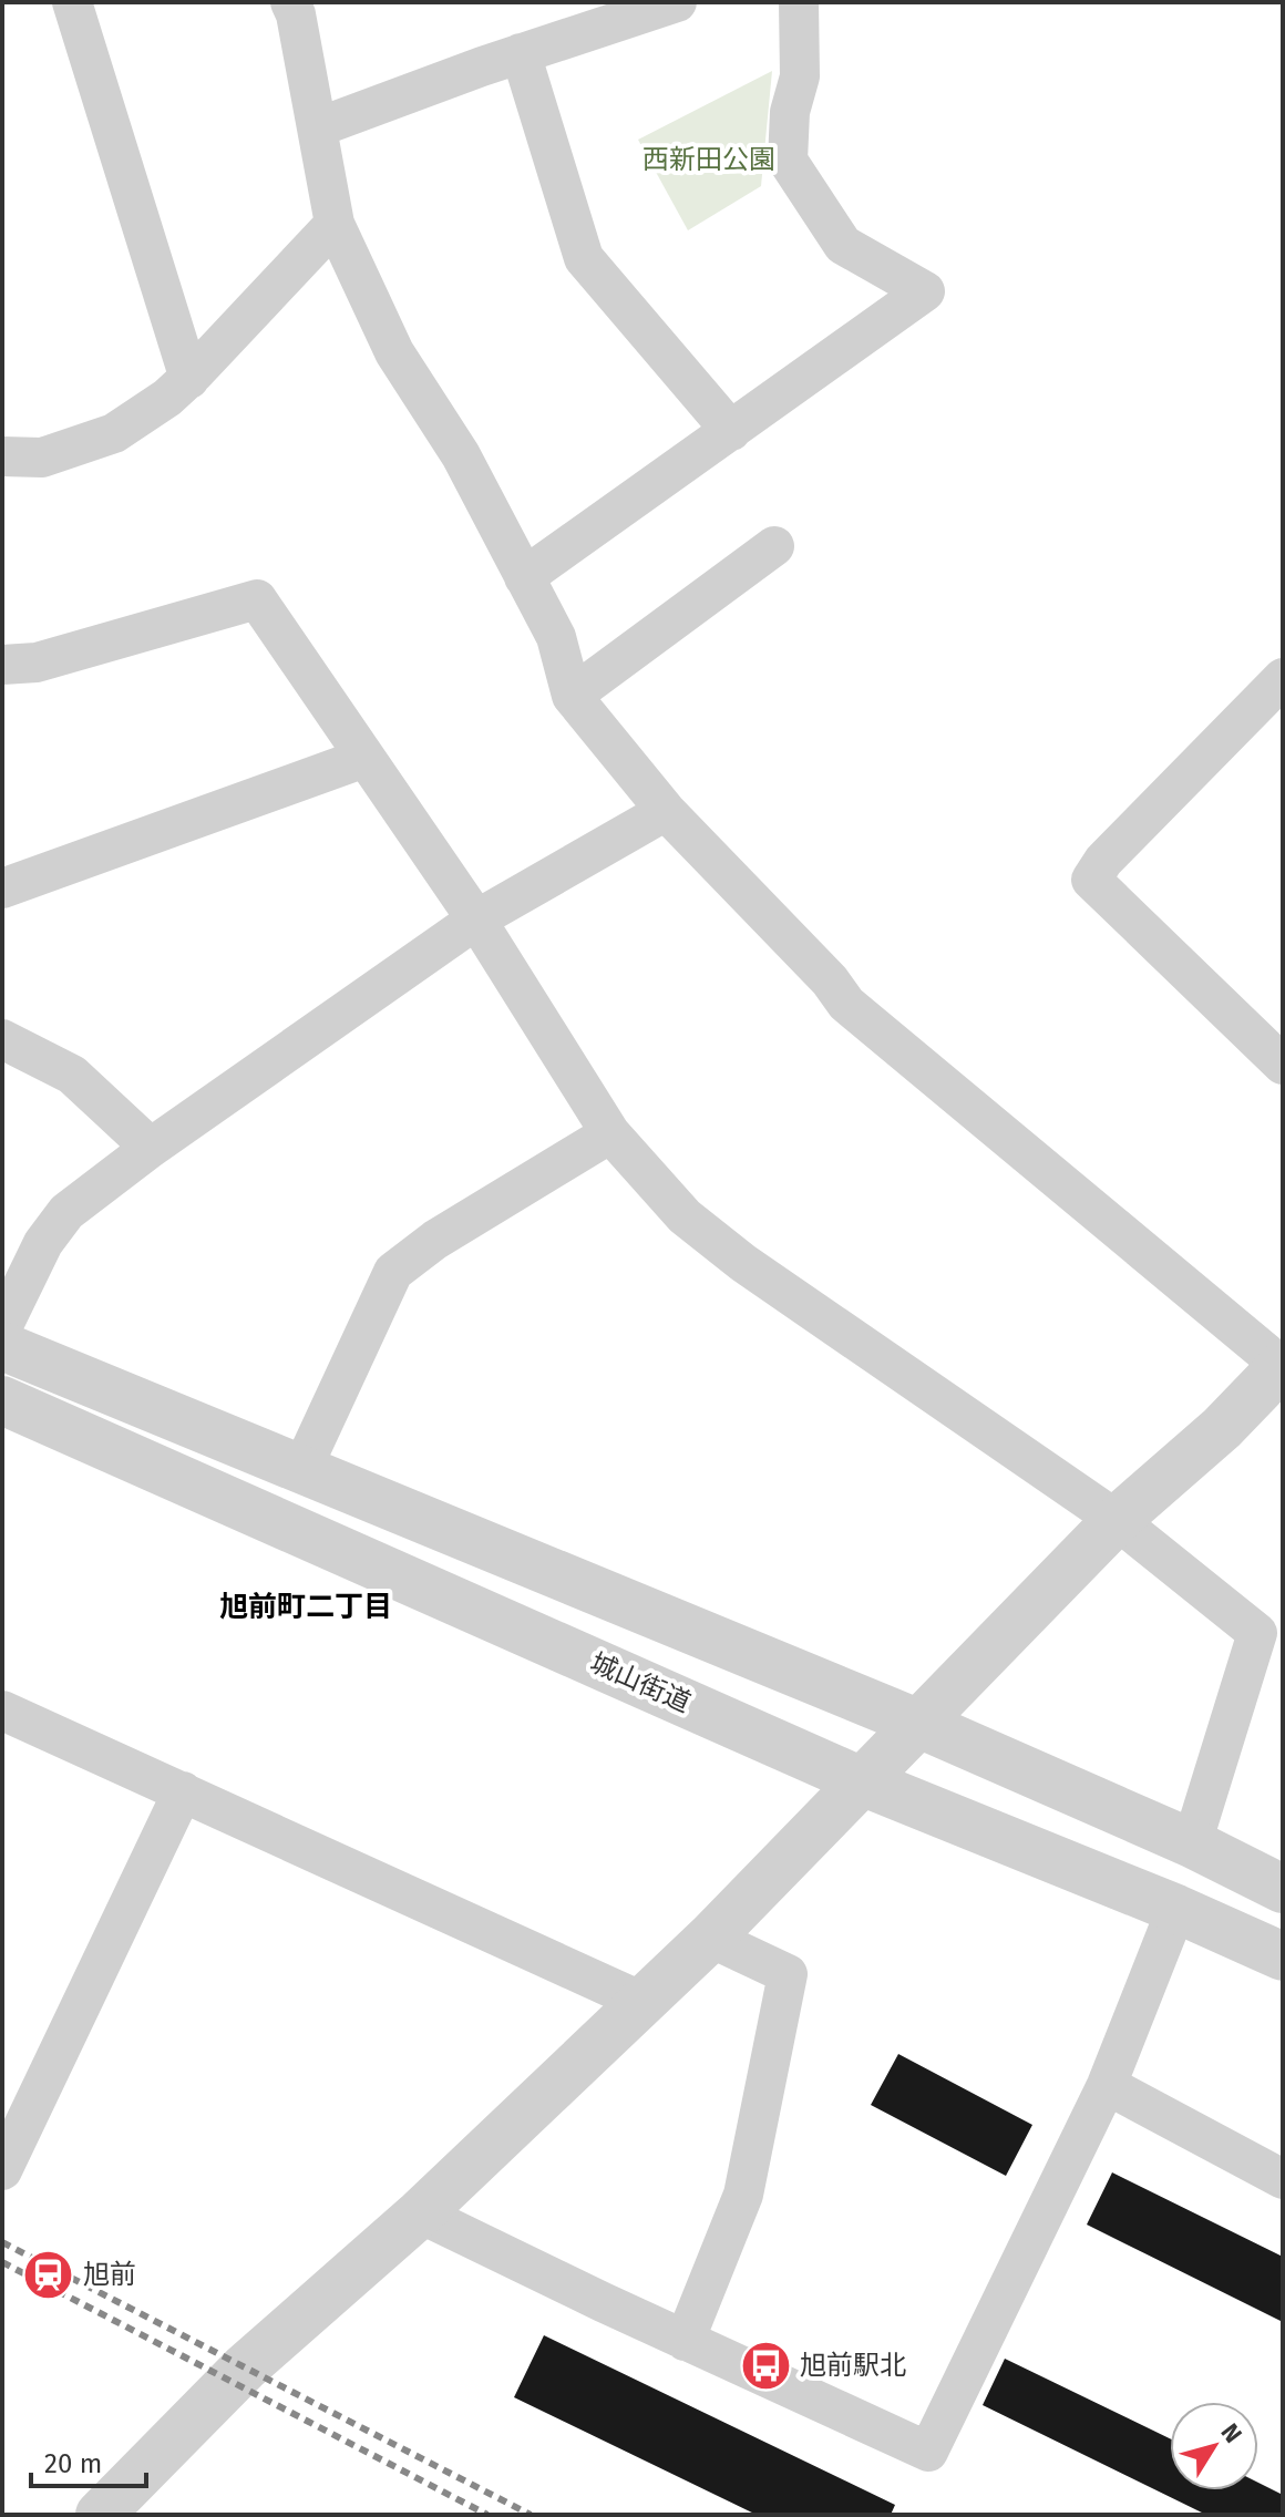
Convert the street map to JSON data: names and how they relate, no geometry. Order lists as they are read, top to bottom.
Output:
{
  "streets": {
    "street": ["城山街道"]
  },
  "districts": ["旭前町二丁目"],
  "parks": ["西新田公園"],
  "places": {
    "station": ["旭前"],
    "bus stop": ["旭前駅北"]
  },
  "scale_bar": "20 m",
  "north": "top right"
}
